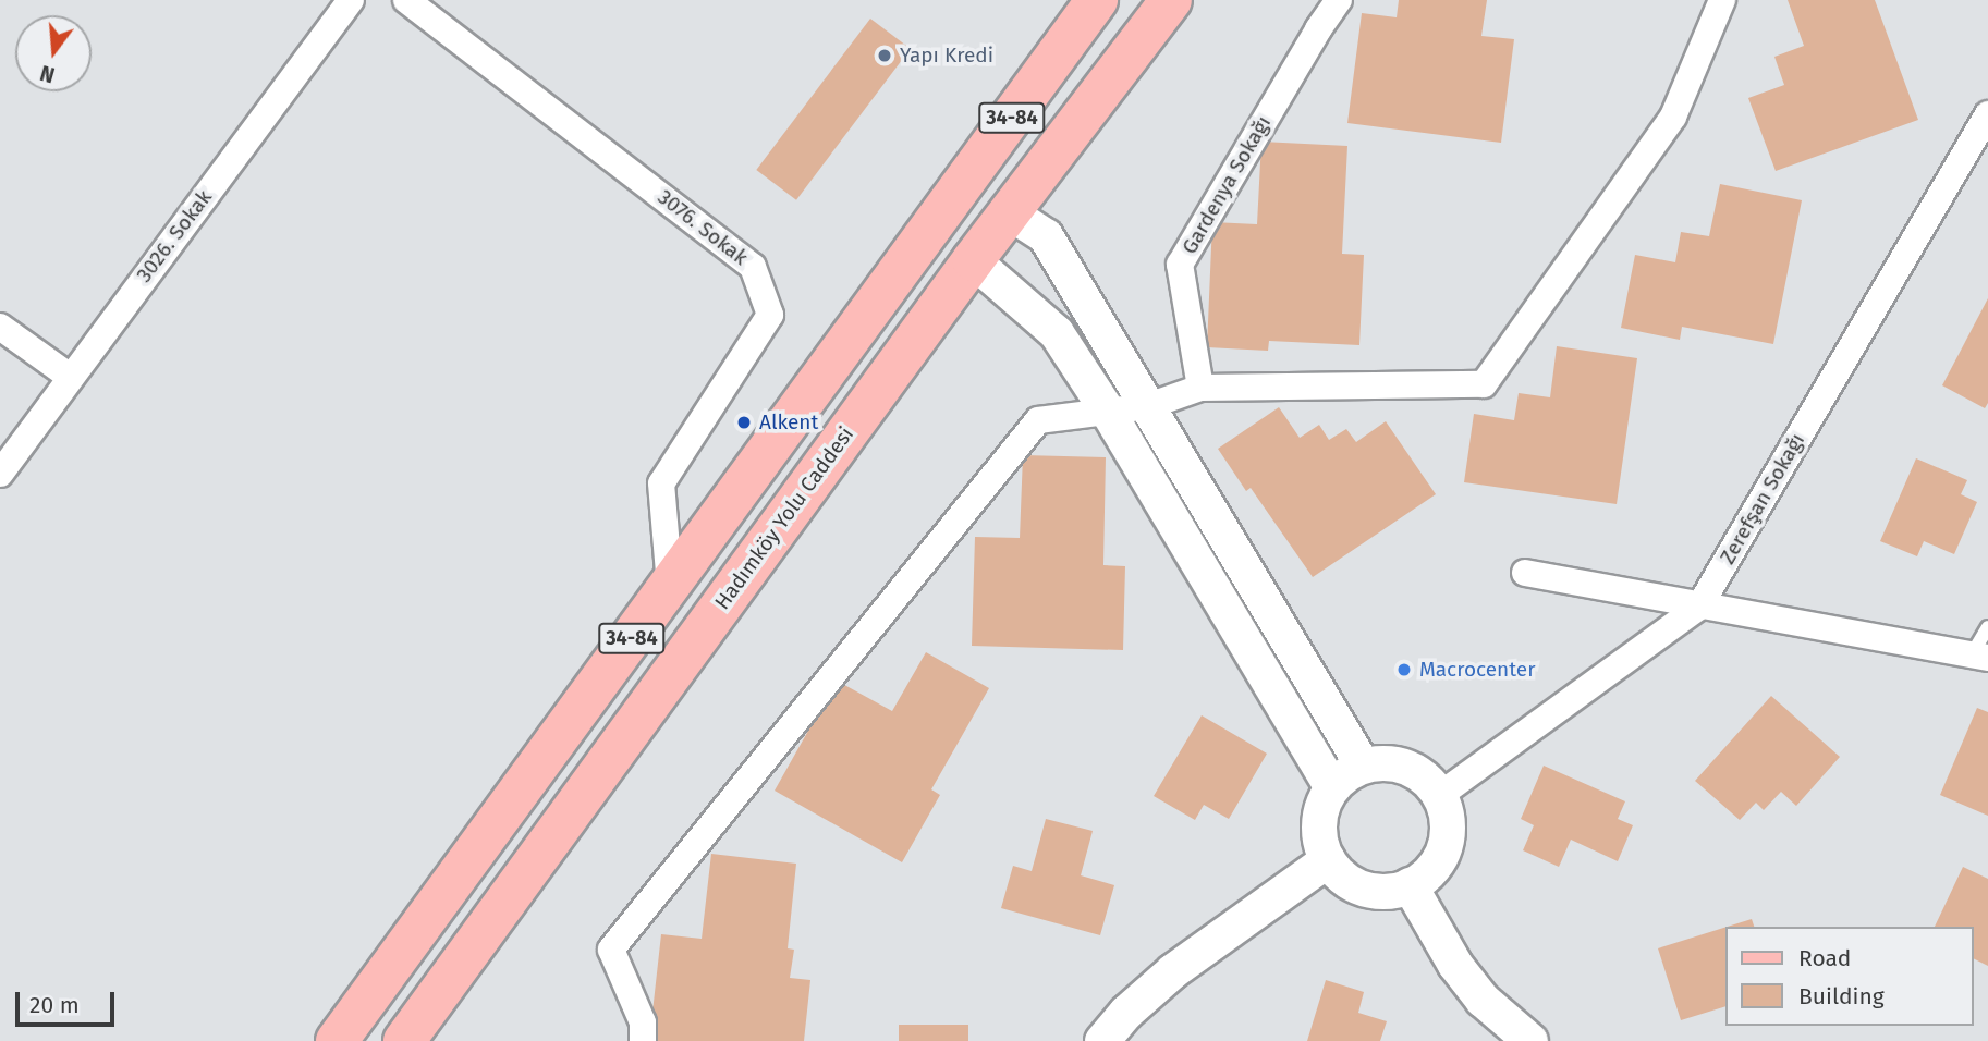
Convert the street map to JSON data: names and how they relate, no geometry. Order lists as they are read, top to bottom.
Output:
{
  "streets": {
    "main road": ["34-84", "Hadımköy Yolu Caddesi"],
    "street": [
      "Gardenya Sokağı",
      "3076. Sokak",
      "3026. Sokak",
      "Zerefşan Sokağı"
    ]
  },
  "crossings": [
    ["34-84", "3076. Sokak"]
  ],
  "places": ["Yapı Kredi", "Alkent", "Macrocenter"],
  "legend": ["Road", "Building"],
  "scale_bar": "20 m",
  "north": "bottom"
}
